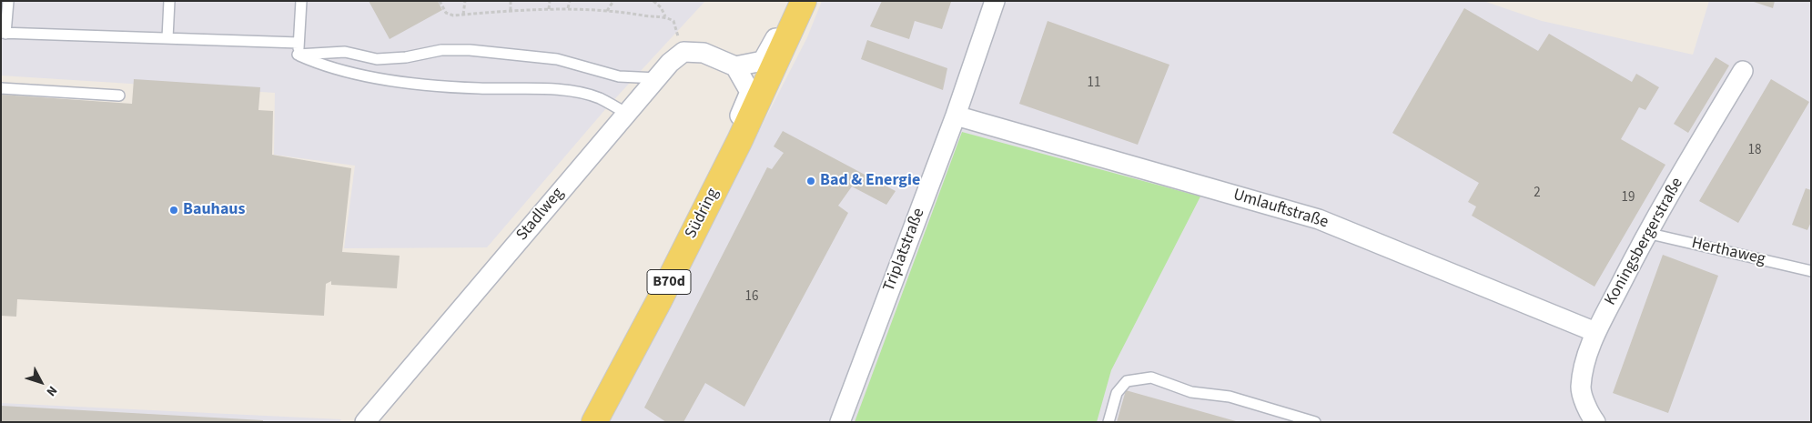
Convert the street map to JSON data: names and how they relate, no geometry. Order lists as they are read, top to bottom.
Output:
{
  "streets": {
    "main road": ["Südring", "B70d"],
    "street": [
      "Umlauftstraße",
      "Stadlweg",
      "Koningsbergerstraße",
      "Triplatstraße"
    ],
    "lane": ["Herthaweg"]
  },
  "crossings": [
    ["Umlauftstraße", "Koningsbergerstraße"],
    ["Umlauftstraße", "Triplatstraße"],
    ["Koningsbergerstraße", "Herthaweg"]
  ],
  "places": ["Bad & Energie", "Bauhaus"],
  "house_numbers": [
    "11",
    "18",
    "2",
    "19",
    "16"
  ],
  "north": "bottom right"
}
